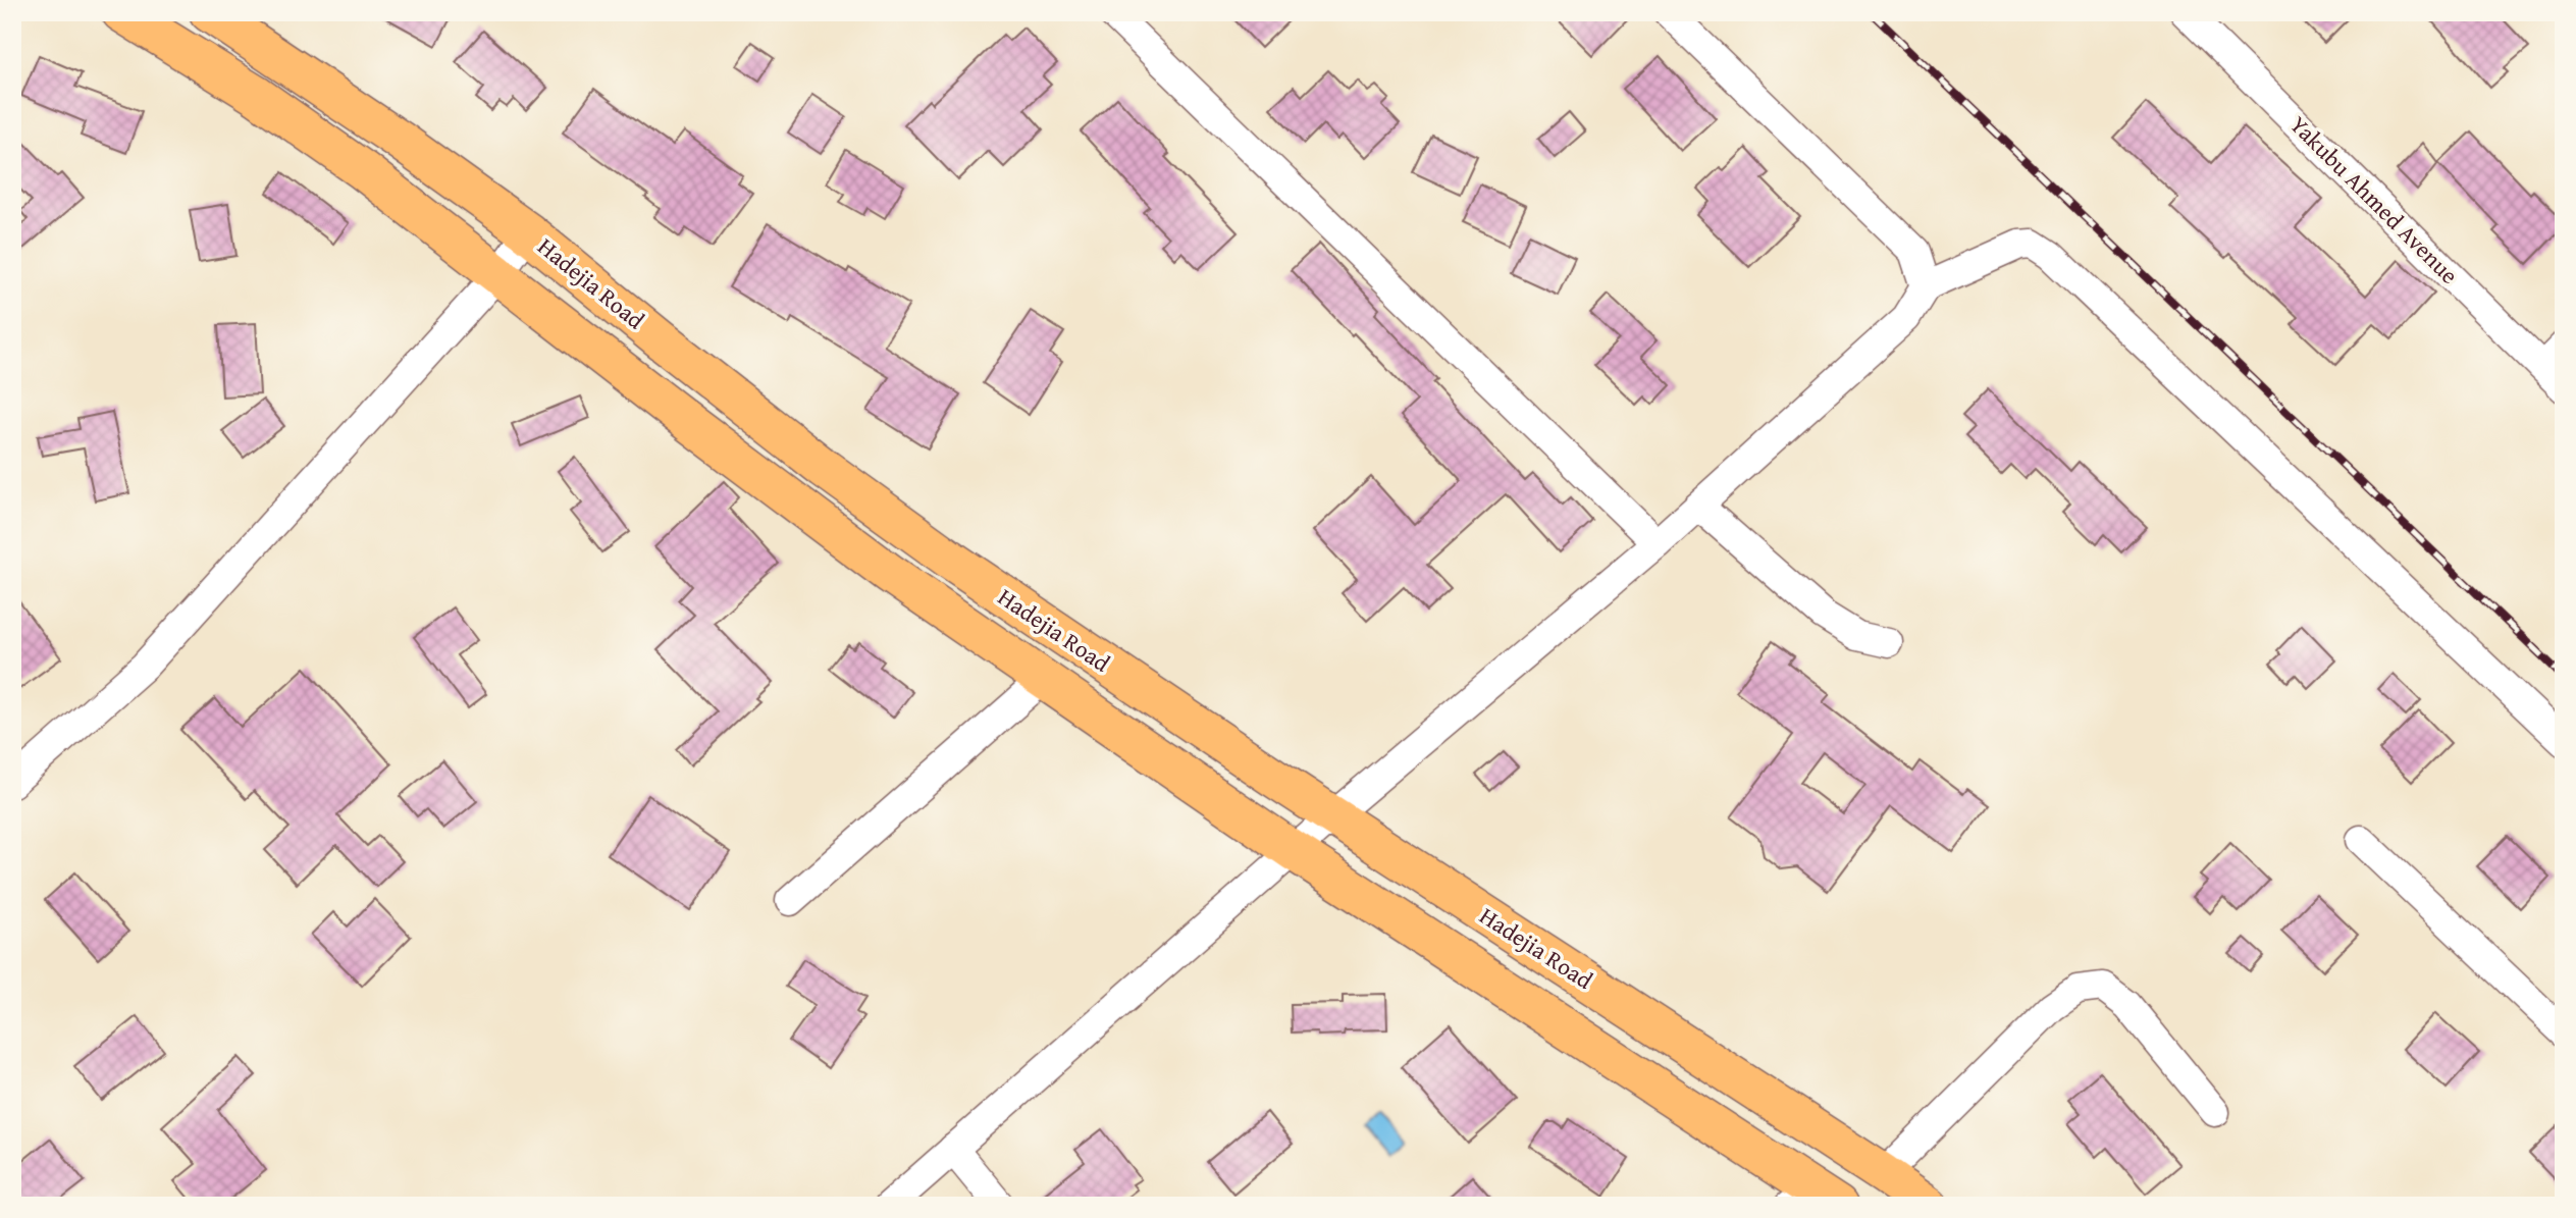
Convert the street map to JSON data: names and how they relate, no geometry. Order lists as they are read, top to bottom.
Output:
{
  "streets": {
    "main road": ["Hadejia Road"],
    "street": ["Yakubu Ahmed Avenue"]
  }
}
